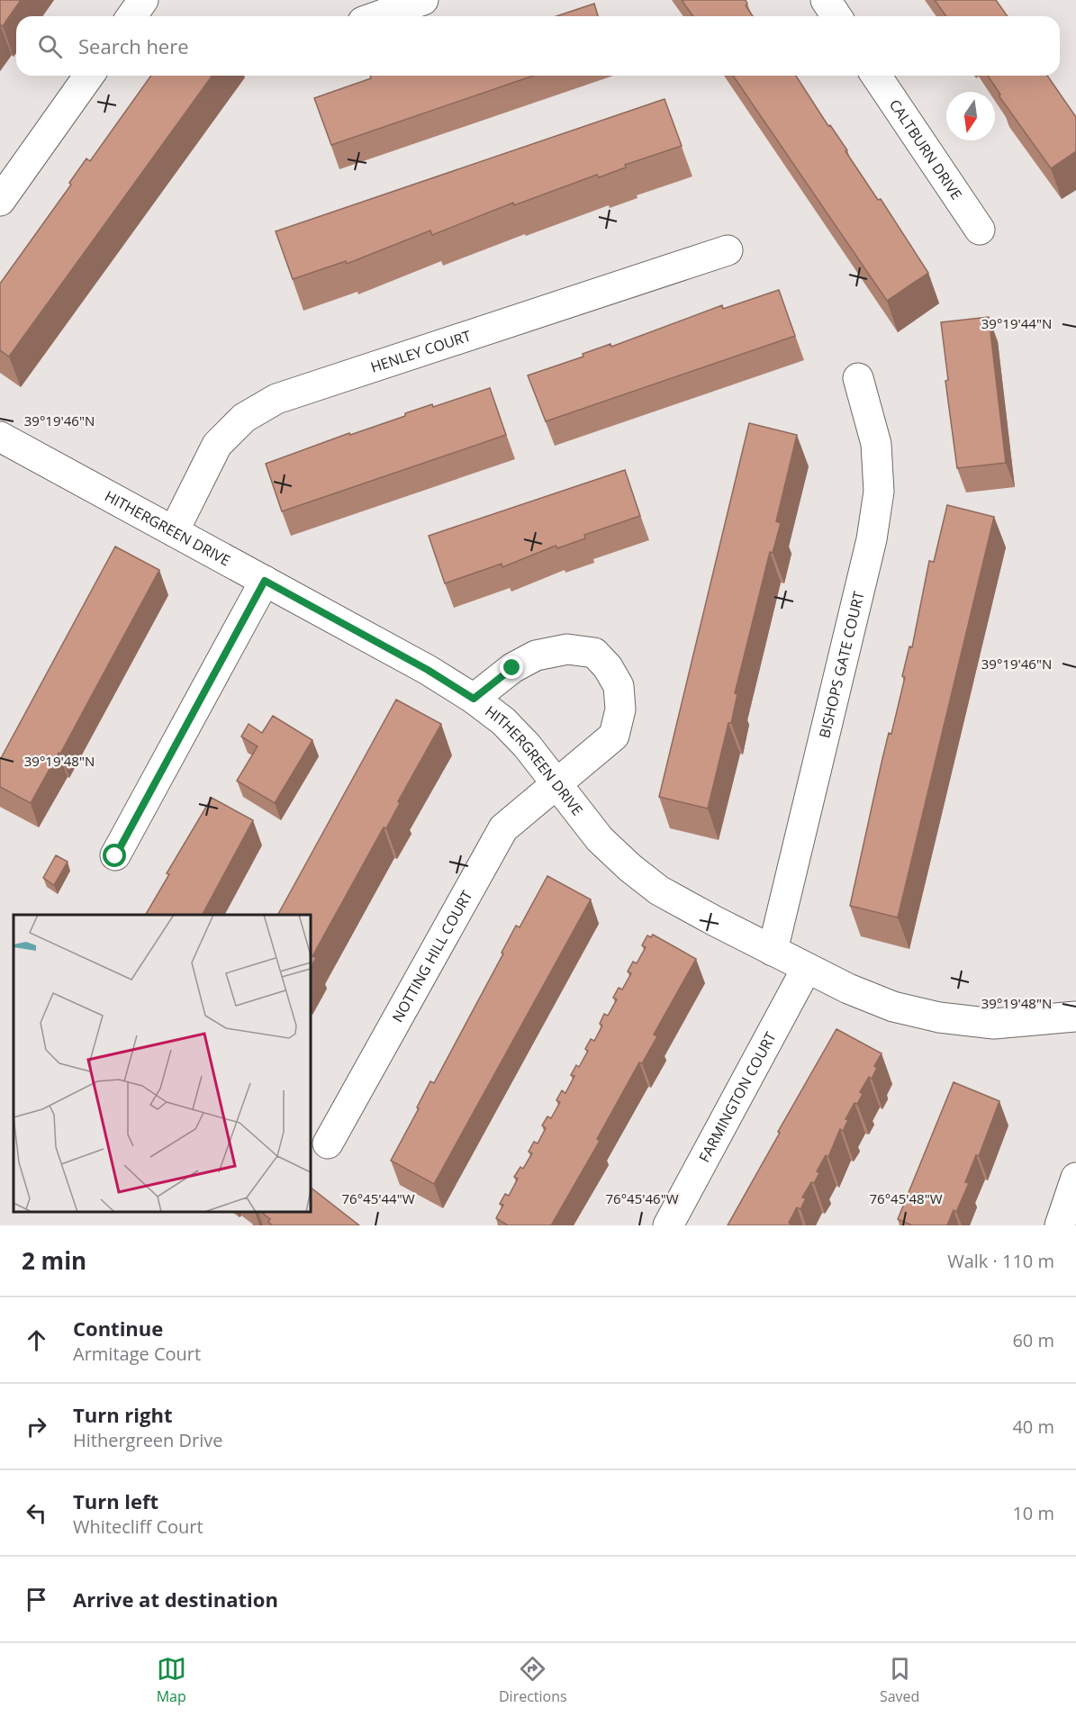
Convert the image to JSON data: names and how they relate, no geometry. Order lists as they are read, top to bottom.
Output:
{
  "streets": {
    "street": [
      "CALTBURN DRIVE",
      "HENLEY COURT",
      "HITHERGREEN DRIVE",
      "BISHOPS GATE COURT",
      "NOTTING HILL COURT",
      "FARMINGTON COURT"
    ]
  },
  "crossings": [
    ["HENLEY COURT", "HITHERGREEN DRIVE"],
    ["HITHERGREEN DRIVE", "BISHOPS GATE COURT"],
    ["HITHERGREEN DRIVE", "NOTTING HILL COURT"],
    ["HITHERGREEN DRIVE", "FARMINGTON COURT"]
  ],
  "north": "bottom",
  "page": {
    "search": "Search here",
    "heading": ["2 min", "Walk · 110 m"],
    "list": [
      ["Continue", "Armitage Court", "60 m"],
      ["Turn right", "Hithergreen Drive", "40 m"],
      ["Turn left", "Whitecliff Court", "10 m"],
      "Arrive at destination"
    ],
    "nav": ["Map", "Directions", "Saved"]
  },
  "coordinates": [
    "39°19'44\"N",
    "39°19'46\"N",
    "39°19'48\"N",
    "76°45'44\"W",
    "76°45'46\"W",
    "76°45'48\"W"
  ]
}
